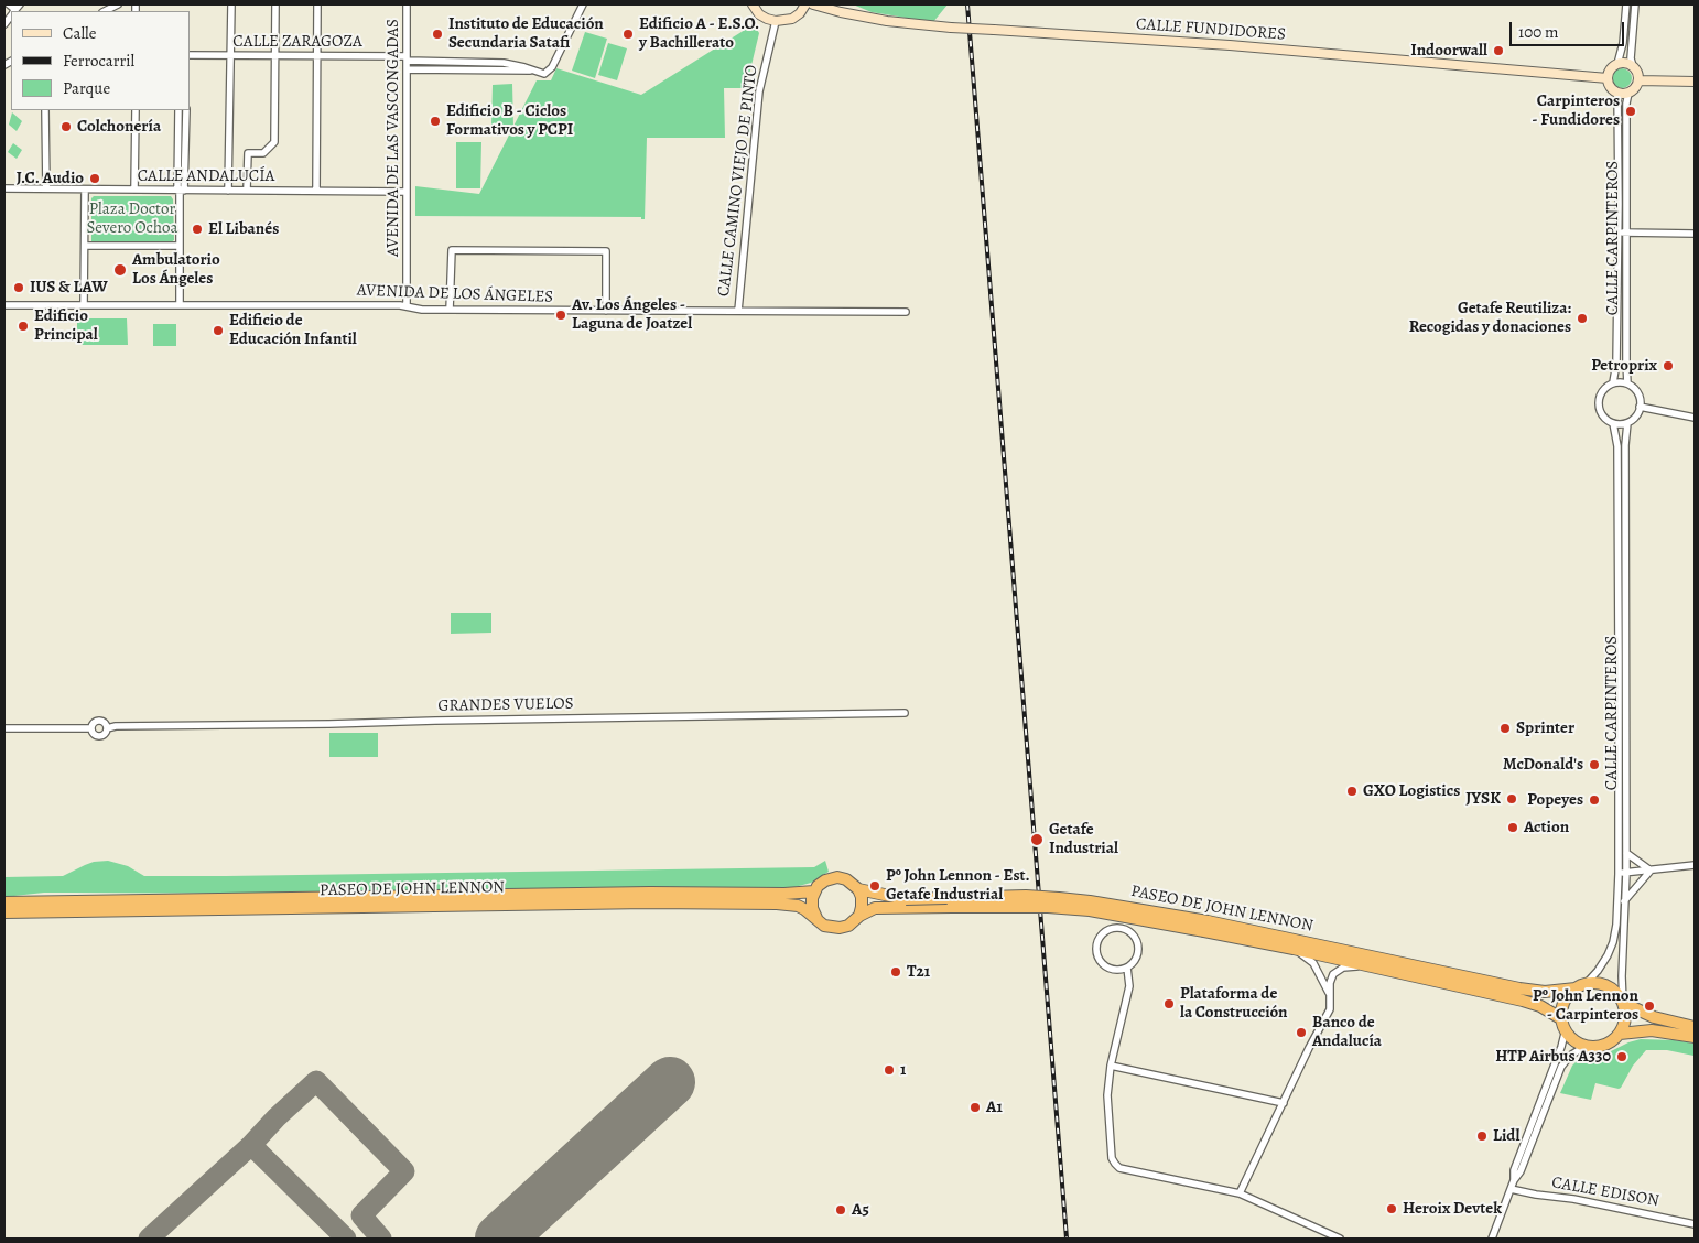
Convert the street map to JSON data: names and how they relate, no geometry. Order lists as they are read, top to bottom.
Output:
{
  "streets": {
    "highway": ["PASEO DE JOHN LENNON"],
    "street": [
      "CALLE FUNDIDORES",
      "CALLE ZARAGOZA",
      "AVENIDA DE LAS VASCONGADAS",
      "CALLE ANDALUCÍA",
      "CALLE CAMINO VIEJO DE PINTO",
      "CALLE CARPINTEROS",
      "AVENIDA DE LOS ÁNGELES",
      "GRANDES VUELOS",
      "CALLE EDISON"
    ]
  },
  "crossings": [
    ["CALLE FUNDIDORES", "CALLE CARPINTEROS"],
    ["CALLE ZARAGOZA", "AVENIDA DE LAS VASCONGADAS"],
    ["AVENIDA DE LAS VASCONGADAS", "CALLE ANDALUCÍA"],
    ["AVENIDA DE LAS VASCONGADAS", "AVENIDA DE LOS ÁNGELES"],
    ["CALLE CAMINO VIEJO DE PINTO", "AVENIDA DE LOS ÁNGELES"],
    ["CALLE CARPINTEROS", "PASEO DE JOHN LENNON"]
  ],
  "parks": ["Plaza Doctor Severo Ochoa"],
  "places": [
    "Instituto de Educación Secundaria Satafi",
    "Edificio A - E.S.O. y Bachillerato",
    "Indoorwall",
    "Carpinteros - Fundidores",
    "Edificio B - Ciclos Formativos y PCPI",
    "Colchonería",
    "J.C. Audio",
    "El Libanés",
    "Ambulatorio Los Ángeles",
    "IUS & LAW",
    "Av. Los Ángeles - Laguna de Joatzel",
    "Getafe Reutiliza: Recogidas y donaciones",
    "Edificio Principal",
    "Edificio de Educación Infantil",
    "Petroprix",
    "Sprinter",
    "McDonald's",
    "GXO Logistics",
    "JYSK",
    "Popeyes",
    "Action",
    "Getafe Industrial",
    "Pº John Lennon - Est. Getafe Industrial",
    "T21",
    "Plataforma de la Construcción",
    "Pº John Lennon - Carpinteros",
    "Banco de Andalucía",
    "HTP Airbus A330",
    "1",
    "A1",
    "Lidl",
    "Heroix Devtek",
    "A5"
  ],
  "legend": ["Calle", "Ferrocarril", "Parque"],
  "scale_bar": "100 m"
}
